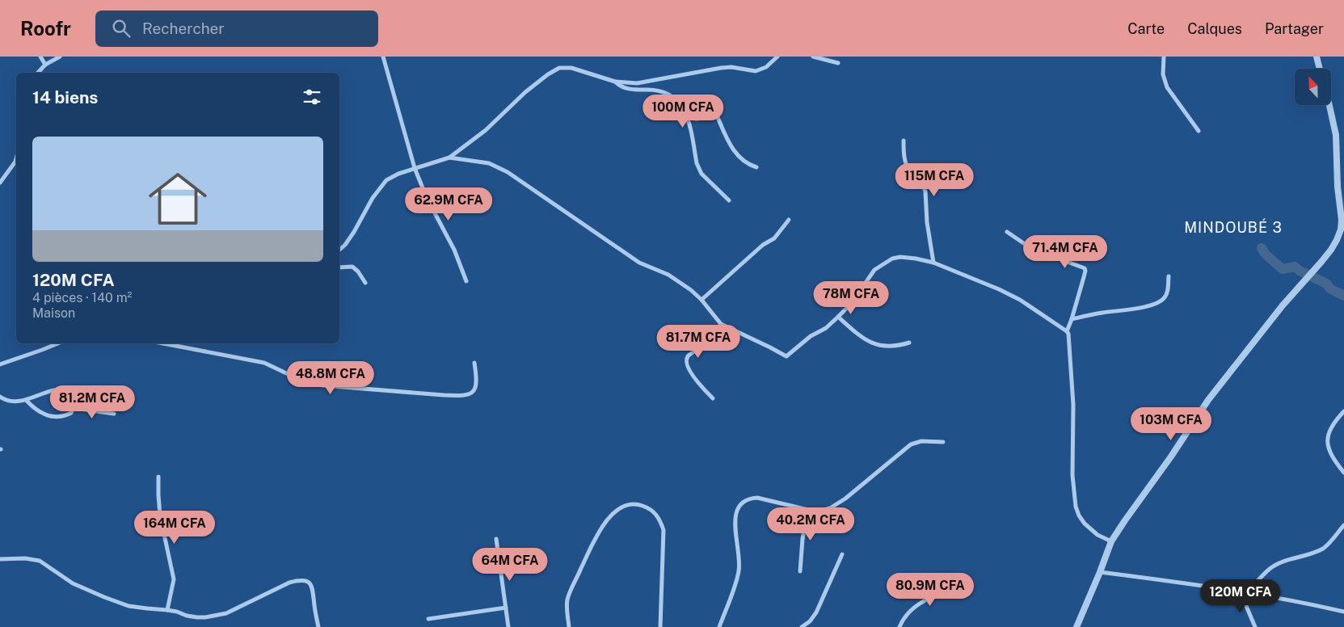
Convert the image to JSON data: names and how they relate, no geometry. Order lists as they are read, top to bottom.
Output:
{
  "districts": ["MINDOUBÉ 3"],
  "north": "top",
  "page": {
    "header": "Roofr",
    "search": "Rechercher",
    "nav": ["Carte", "Calques", "Partager"],
    "heading": "14 biens",
    "price": [
      "100M CFA",
      "115M CFA",
      "62.9M CFA",
      "71.4M CFA",
      "78M CFA",
      "81.7M CFA",
      "48.8M CFA",
      "81.2M CFA",
      "103M CFA",
      "40.2M CFA",
      "164M CFA",
      "64M CFA",
      "80.9M CFA",
      "120M CFA"
    ],
    "list": [
      {
        "name": "120M CFA",
        "note": "4 pièces · 140 m² · Maison"
      }
    ]
  }
}
